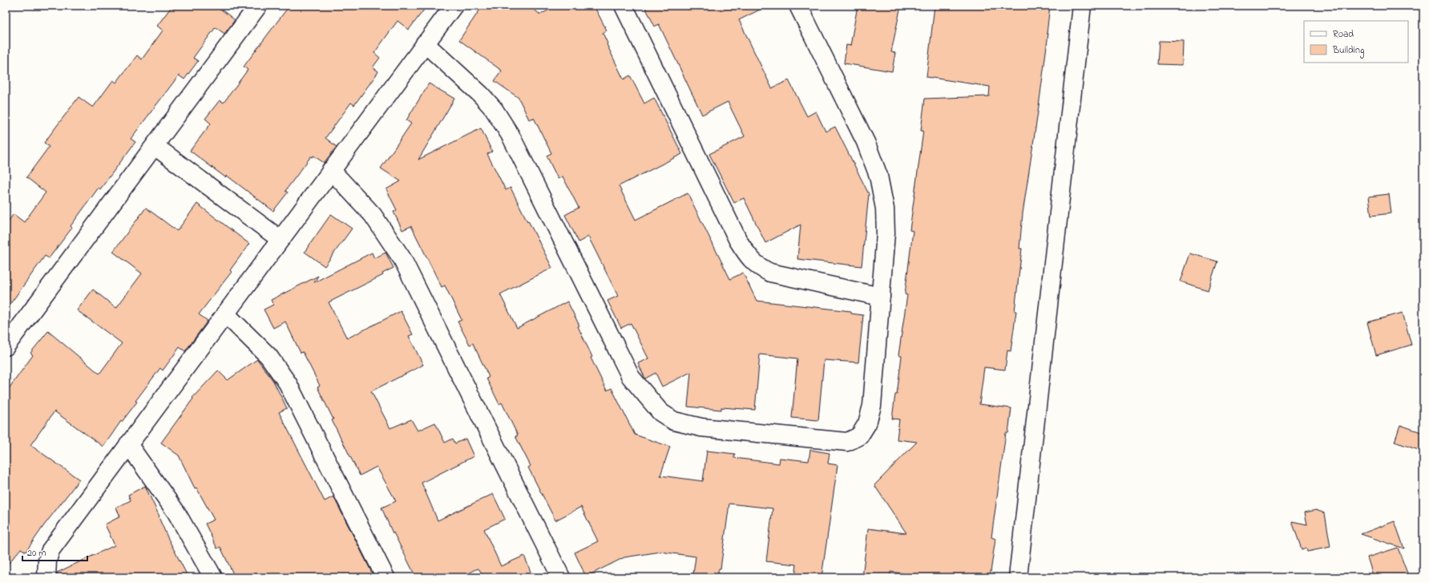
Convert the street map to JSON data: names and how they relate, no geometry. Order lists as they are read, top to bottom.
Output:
{
  "legend": ["Road", "Building"],
  "scale_bar": "20 m"
}
